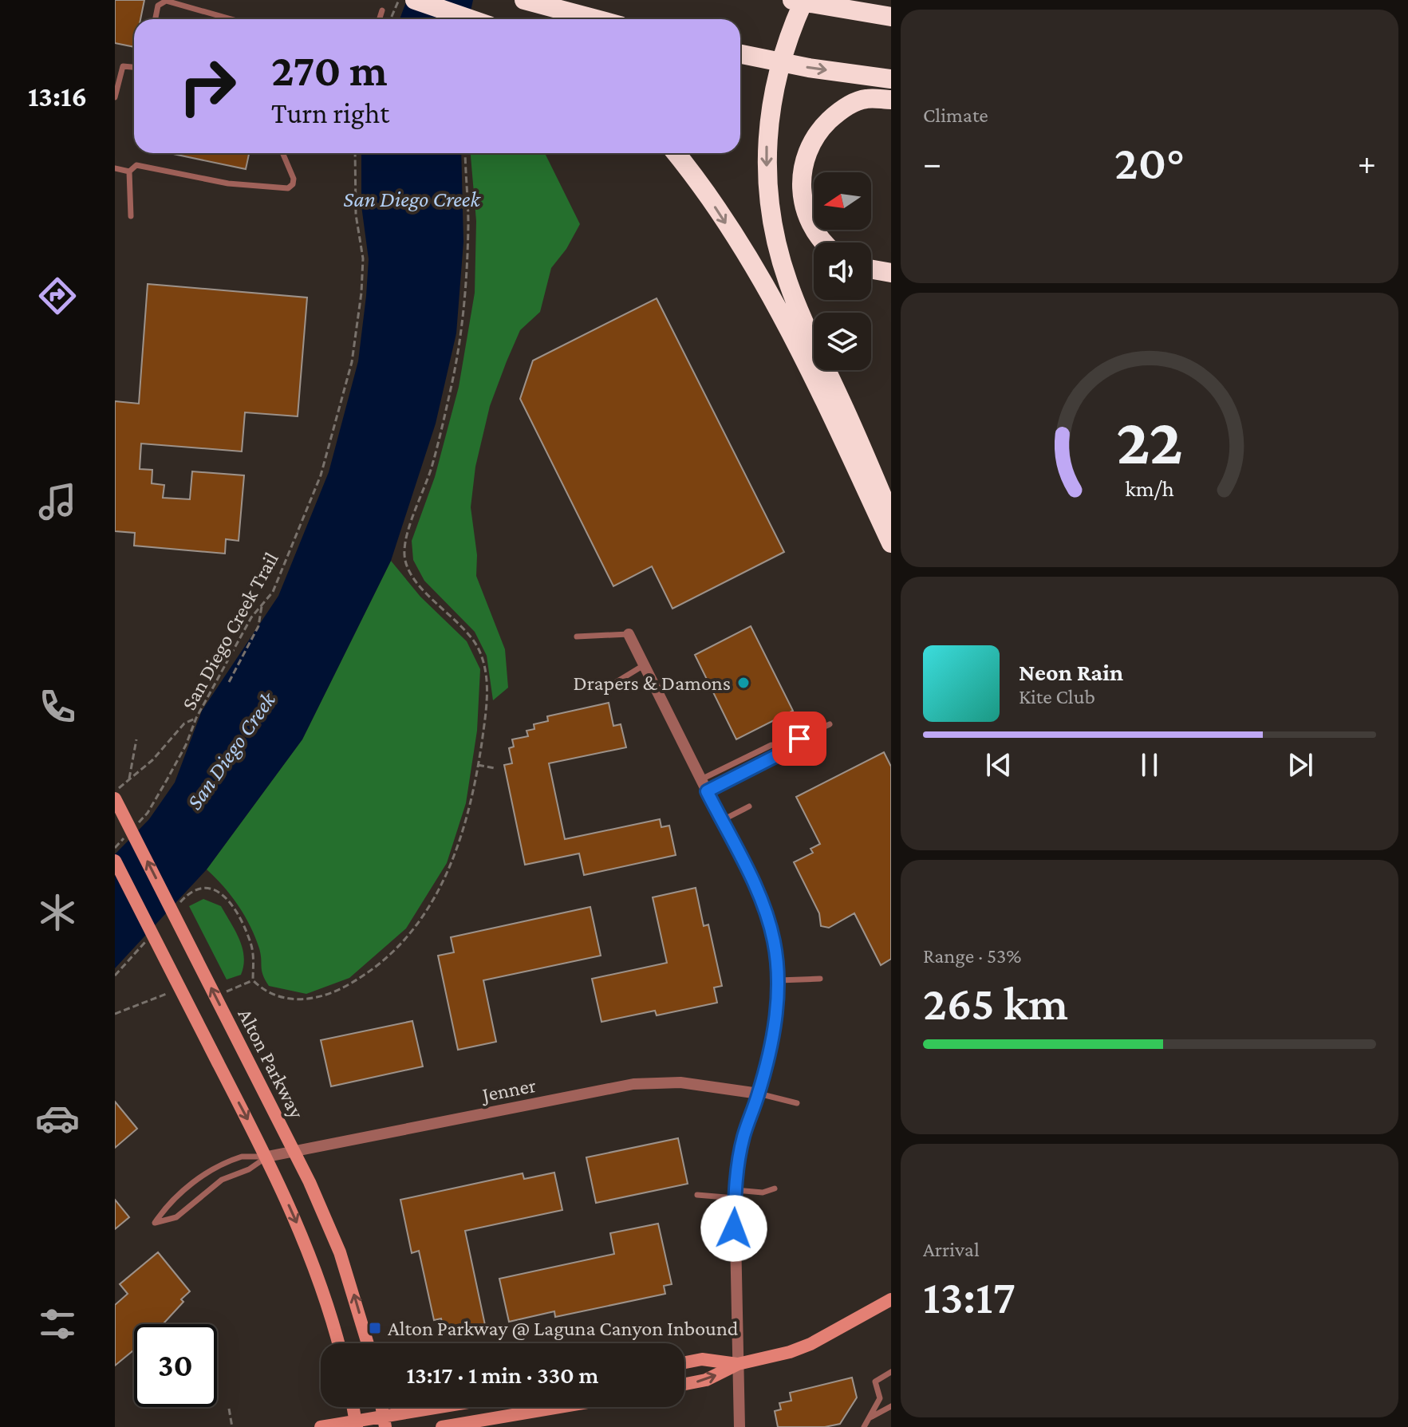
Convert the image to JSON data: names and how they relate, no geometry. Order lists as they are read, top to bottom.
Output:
{
  "streets": {
    "main road": ["Alton Parkway"],
    "street": ["Jenner"],
    "path": ["San Diego Creek Trail"]
  },
  "crossings": [
    ["Alton Parkway", "Jenner"]
  ],
  "water": ["San Diego Creek"],
  "places": {
    "other": ["Drapers & Damons"],
    "transit": ["Alton Parkway @ Laguna Canyon Inbound"]
  },
  "north": "left",
  "page": {
    "tabs": "13:16",
    "tile": [
      "Climate",
      ["Range · 53%", "265 km"],
      ["Arrival", "13:17"]
    ],
    "turn": ["270 m", "Turn right"],
    "heat": ["−", "20°", "+"],
    "song": ["Neon Rain", "Kite Club"],
    "limit": "30",
    "trip": "13:17 · 1 min · 330 m",
    "gauge": ["22", "km/h"]
  }
}
